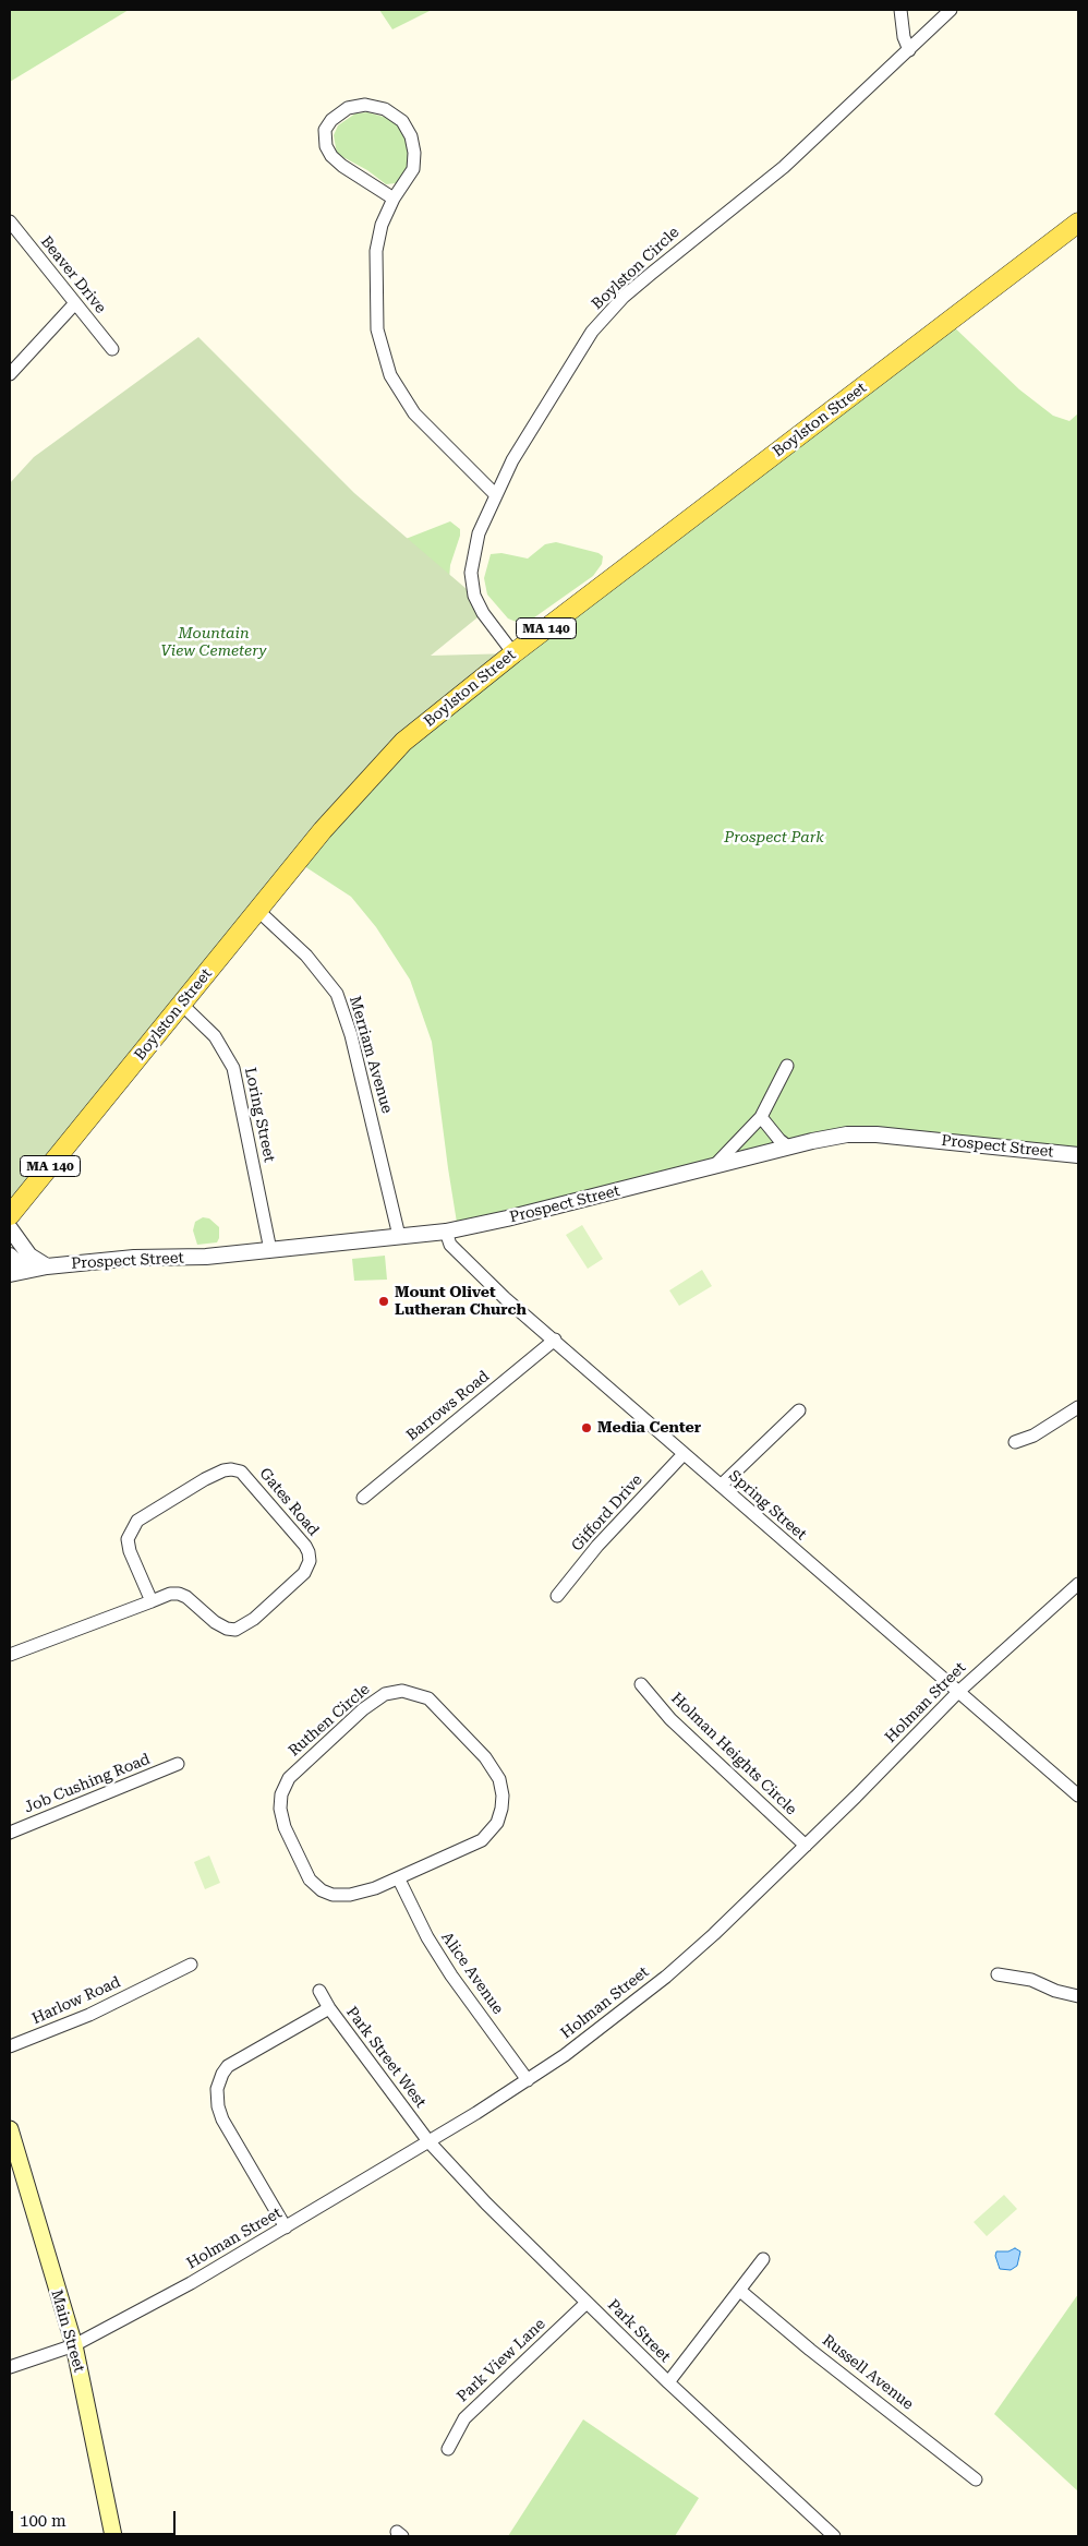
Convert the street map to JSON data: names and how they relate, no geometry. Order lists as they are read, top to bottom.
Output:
{
  "streets": {
    "main road": ["Boylston Street", "MA 140", "Main Street"],
    "street": [
      "Boylston Circle",
      "Beaver Drive",
      "Merriam Avenue",
      "Loring Street",
      "Prospect Street",
      "Barrows Road",
      "Gates Road",
      "Spring Street",
      "Gifford Drive",
      "Holman Street",
      "Ruthen Circle",
      "Holman Heights Circle",
      "Job Cushing Road",
      "Alice Avenue",
      "Harlow Road",
      "Park Street West",
      "Park Street",
      "Park View Lane",
      "Russell Avenue"
    ]
  },
  "crossings": [
    ["Boylston Circle", "Boylston Street"],
    ["Boylston Street", "Merriam Avenue"],
    ["Boylston Street", "Loring Street"],
    ["Merriam Avenue", "Prospect Street"],
    ["Loring Street", "Prospect Street"],
    ["Prospect Street", "Spring Street"],
    ["Barrows Road", "Spring Street"],
    ["Spring Street", "Gifford Drive"],
    ["Spring Street", "Holman Street"],
    ["Holman Street", "Holman Heights Circle"],
    ["Holman Street", "Alice Avenue"],
    ["Holman Street", "Park Street West"],
    ["Holman Street", "Main Street"],
    ["Holman Street", "Park Street"],
    ["Ruthen Circle", "Alice Avenue"],
    ["Park Street West", "Park Street"],
    ["Park Street", "Park View Lane"]
  ],
  "parks": ["Mountain View Cemetery", "Prospect Park"],
  "places": ["Mount Olivet Lutheran Church", "Media Center"],
  "scale_bar": "100 m"
}
